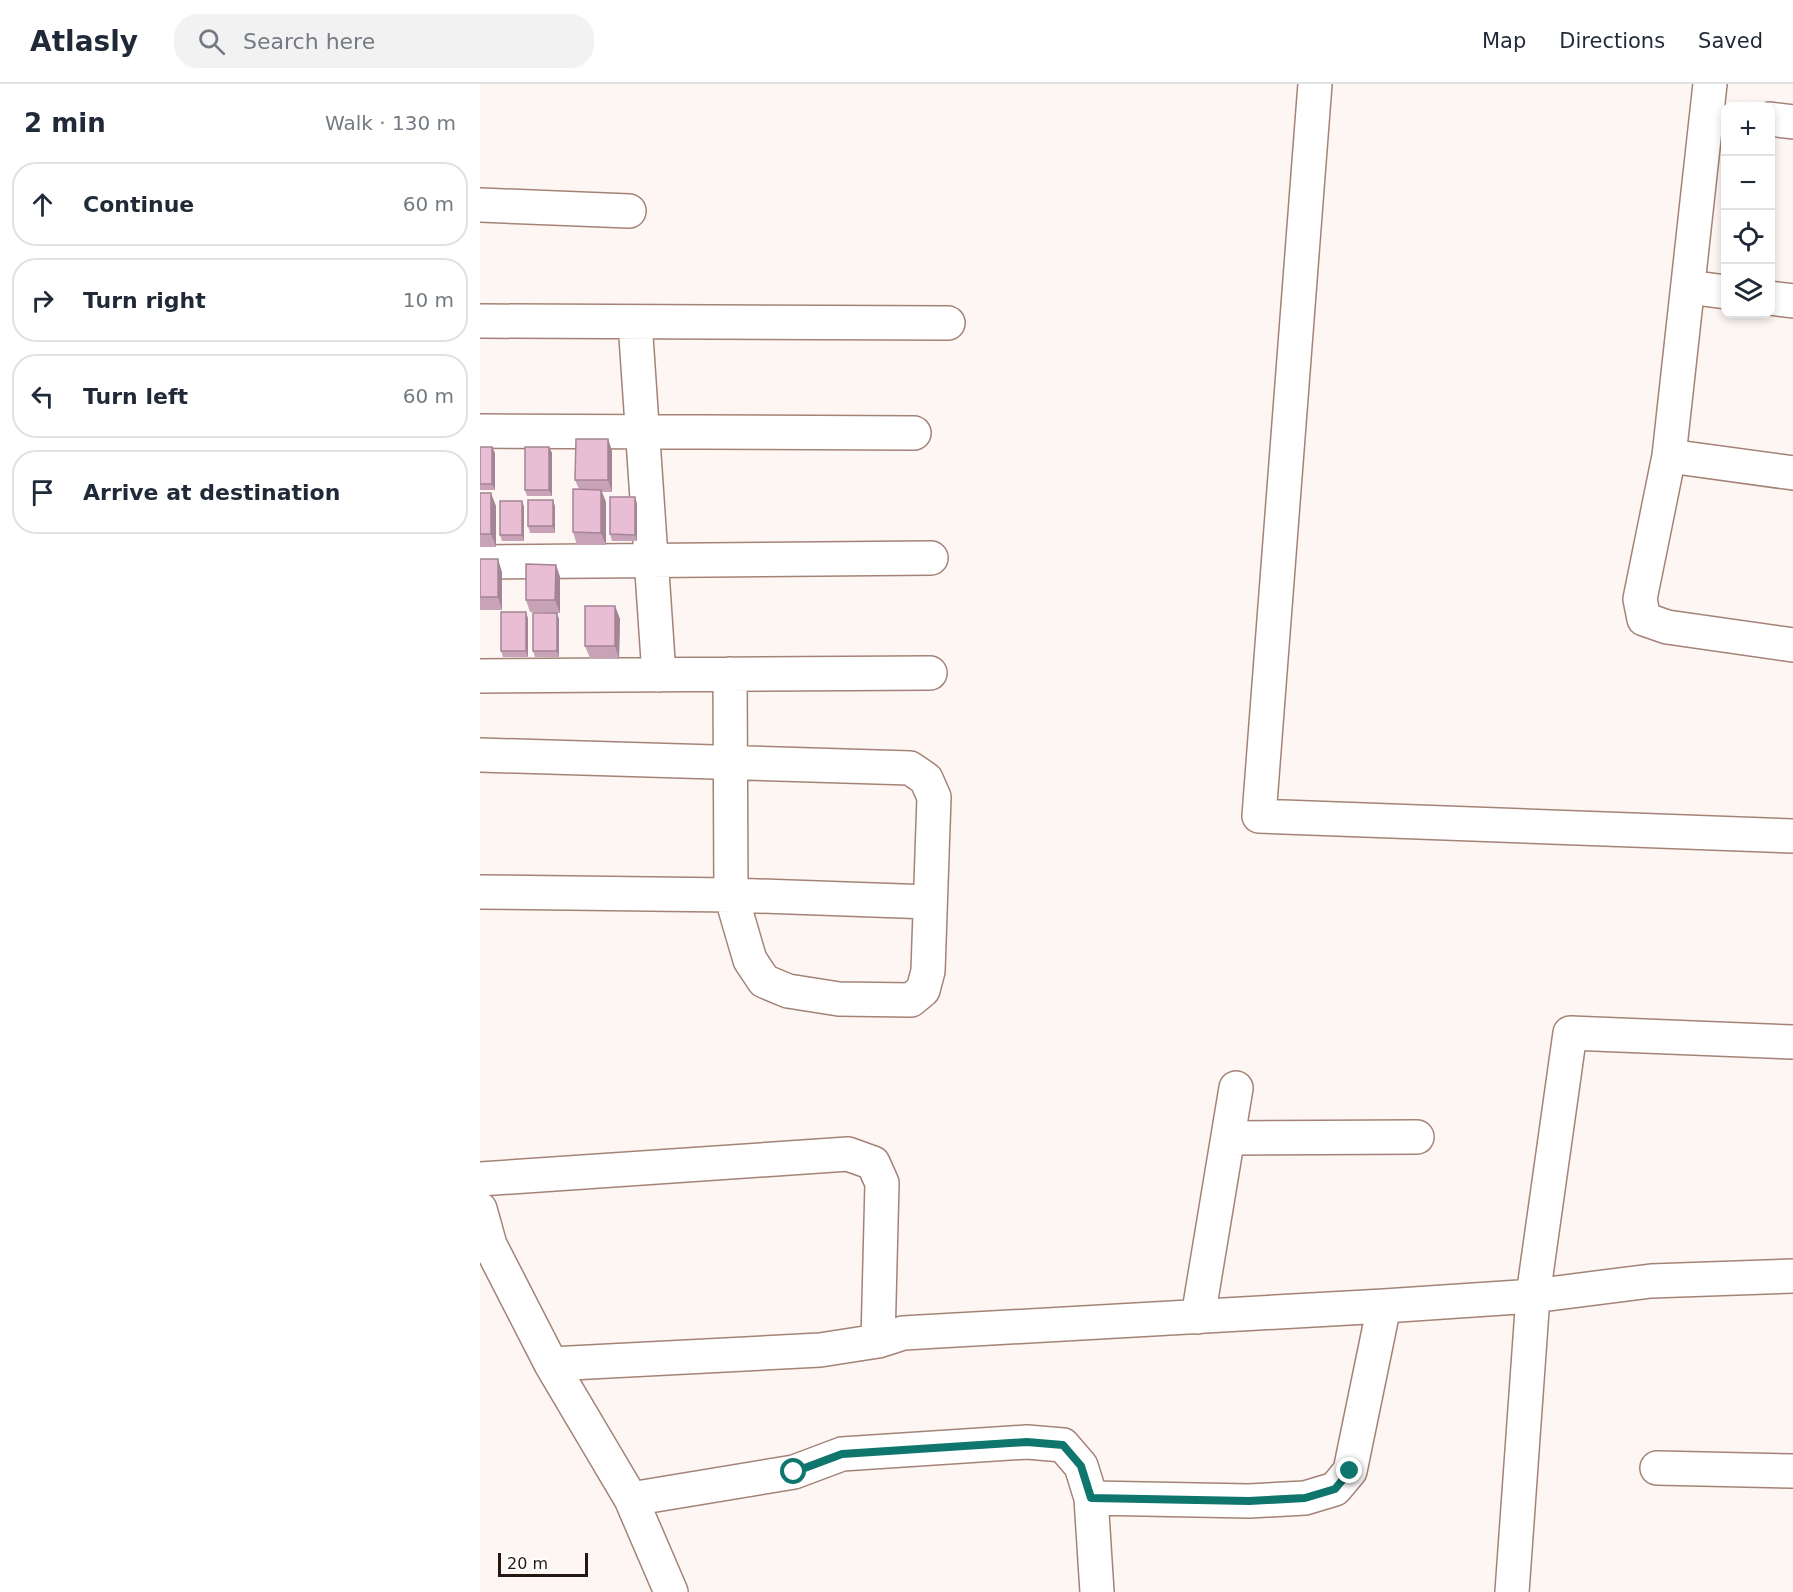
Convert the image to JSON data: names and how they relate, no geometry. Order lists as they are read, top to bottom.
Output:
{
  "scale_bar": "20 m",
  "page": {
    "header": "Atlasly",
    "search": "Search here",
    "nav": ["Map", "Directions", "Saved"],
    "heading": ["2 min", "Walk · 130 m"],
    "map_buttons": ["+", "−"],
    "list": [
      ["Continue", "60 m"],
      ["Turn right", "10 m"],
      ["Turn left", "60 m"],
      "Arrive at destination"
    ],
    "scale": "20 m"
  }
}
